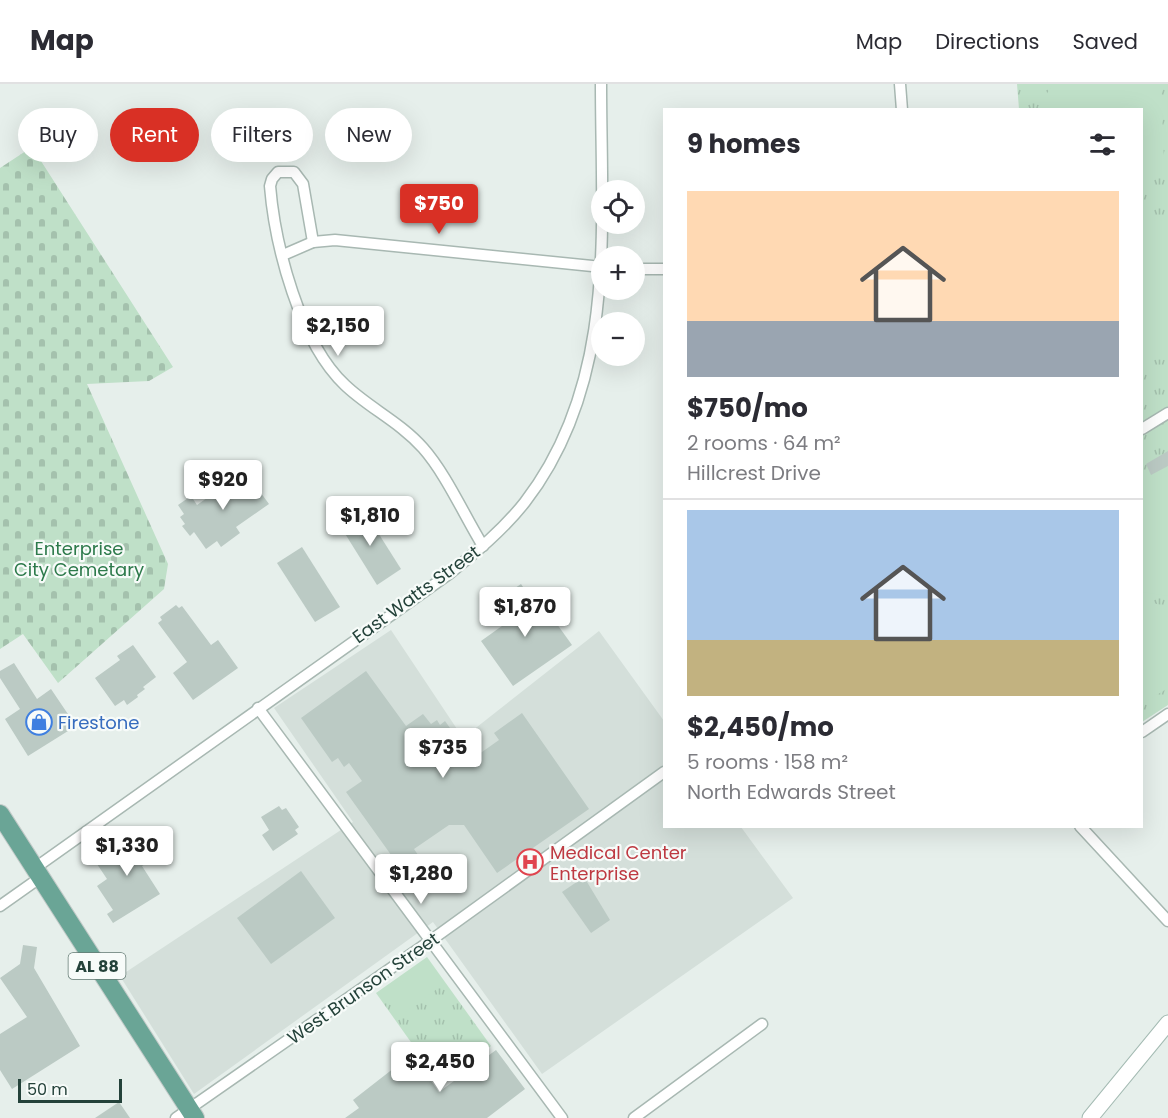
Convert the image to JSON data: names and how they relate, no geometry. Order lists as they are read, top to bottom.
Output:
{
  "streets": {
    "main road": ["AL 88"],
    "street": ["East Watts Street", "West Brunson Street"]
  },
  "crossings": [
    ["East Watts Street", "AL 88"],
    ["AL 88", "West Brunson Street"]
  ],
  "parks": ["Enterprise City Cemetary"],
  "places": {
    "shop": ["Firestone"],
    "hospital": ["Medical Center Enterprise"]
  },
  "scale_bar": "50 m",
  "page": {
    "header": "Map",
    "nav": ["Map", "Directions", "Saved"],
    "chip": [
      "Buy",
      "Rent",
      "Filters",
      "New"
    ],
    "heading": "9 homes",
    "map_buttons": ["+", "−"],
    "list": [
      {
        "name": "$750/mo",
        "note": "2 rooms · 64 m² · Hillcrest Drive"
      },
      {
        "name": "$2,450/mo",
        "note": "5 rooms · 158 m² · North Edwards Street"
      }
    ],
    "price": [
      "$750",
      "$2,150",
      "$920",
      "$1,810",
      "$1,870",
      "$735",
      "$1,330",
      "$1,280",
      "$2,450"
    ],
    "scale": "50 m"
  }
}
